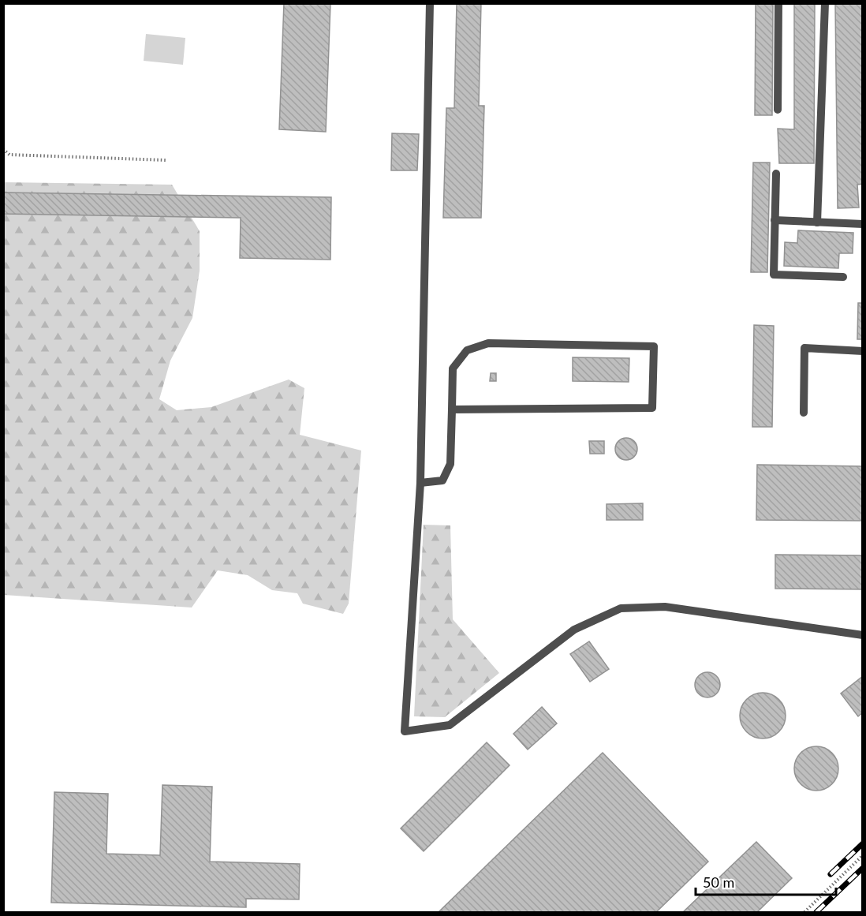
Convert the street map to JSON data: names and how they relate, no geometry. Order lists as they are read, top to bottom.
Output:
{
  "scale_bar": "50 m"
}
